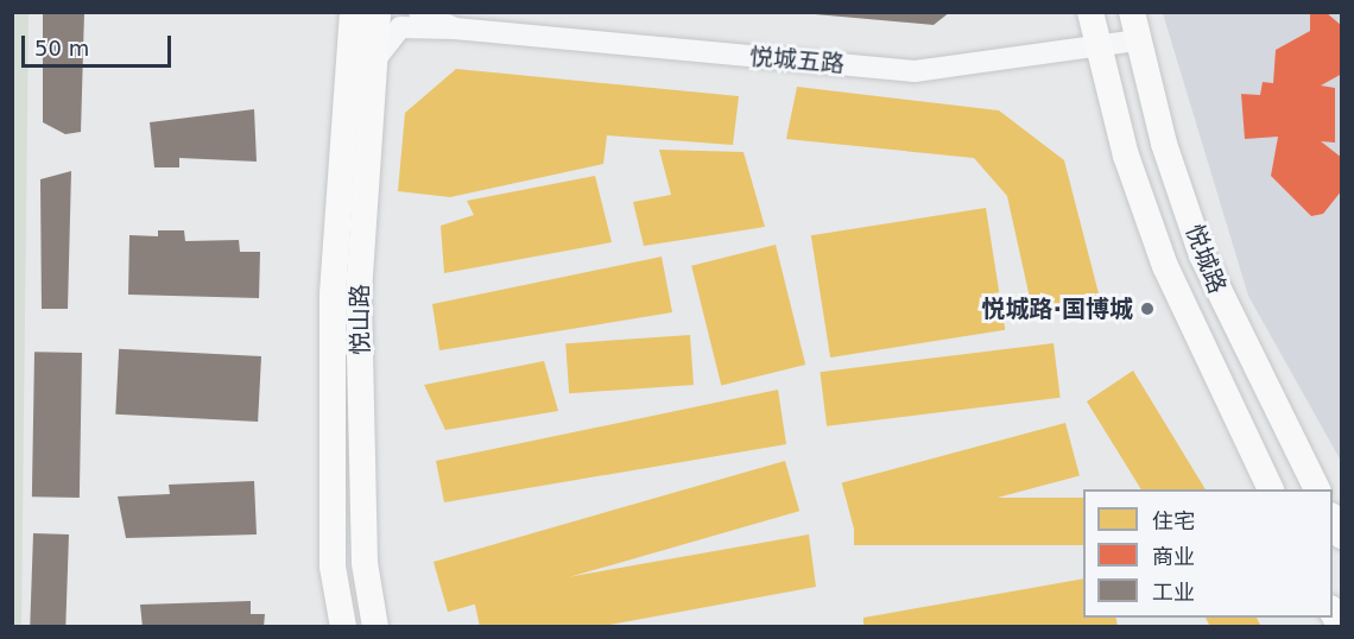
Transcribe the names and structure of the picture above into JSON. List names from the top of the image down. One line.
{"streets":{"main road":["悦城路","悦山路"],"street":["悦城五路"]},"crossings":[["悦城五路","悦城路"],["悦城五路","悦山路"]],"places":["悦城路·国博城"],"legend":["住宅","商业","工业"],"scale_bar":"50 m"}
